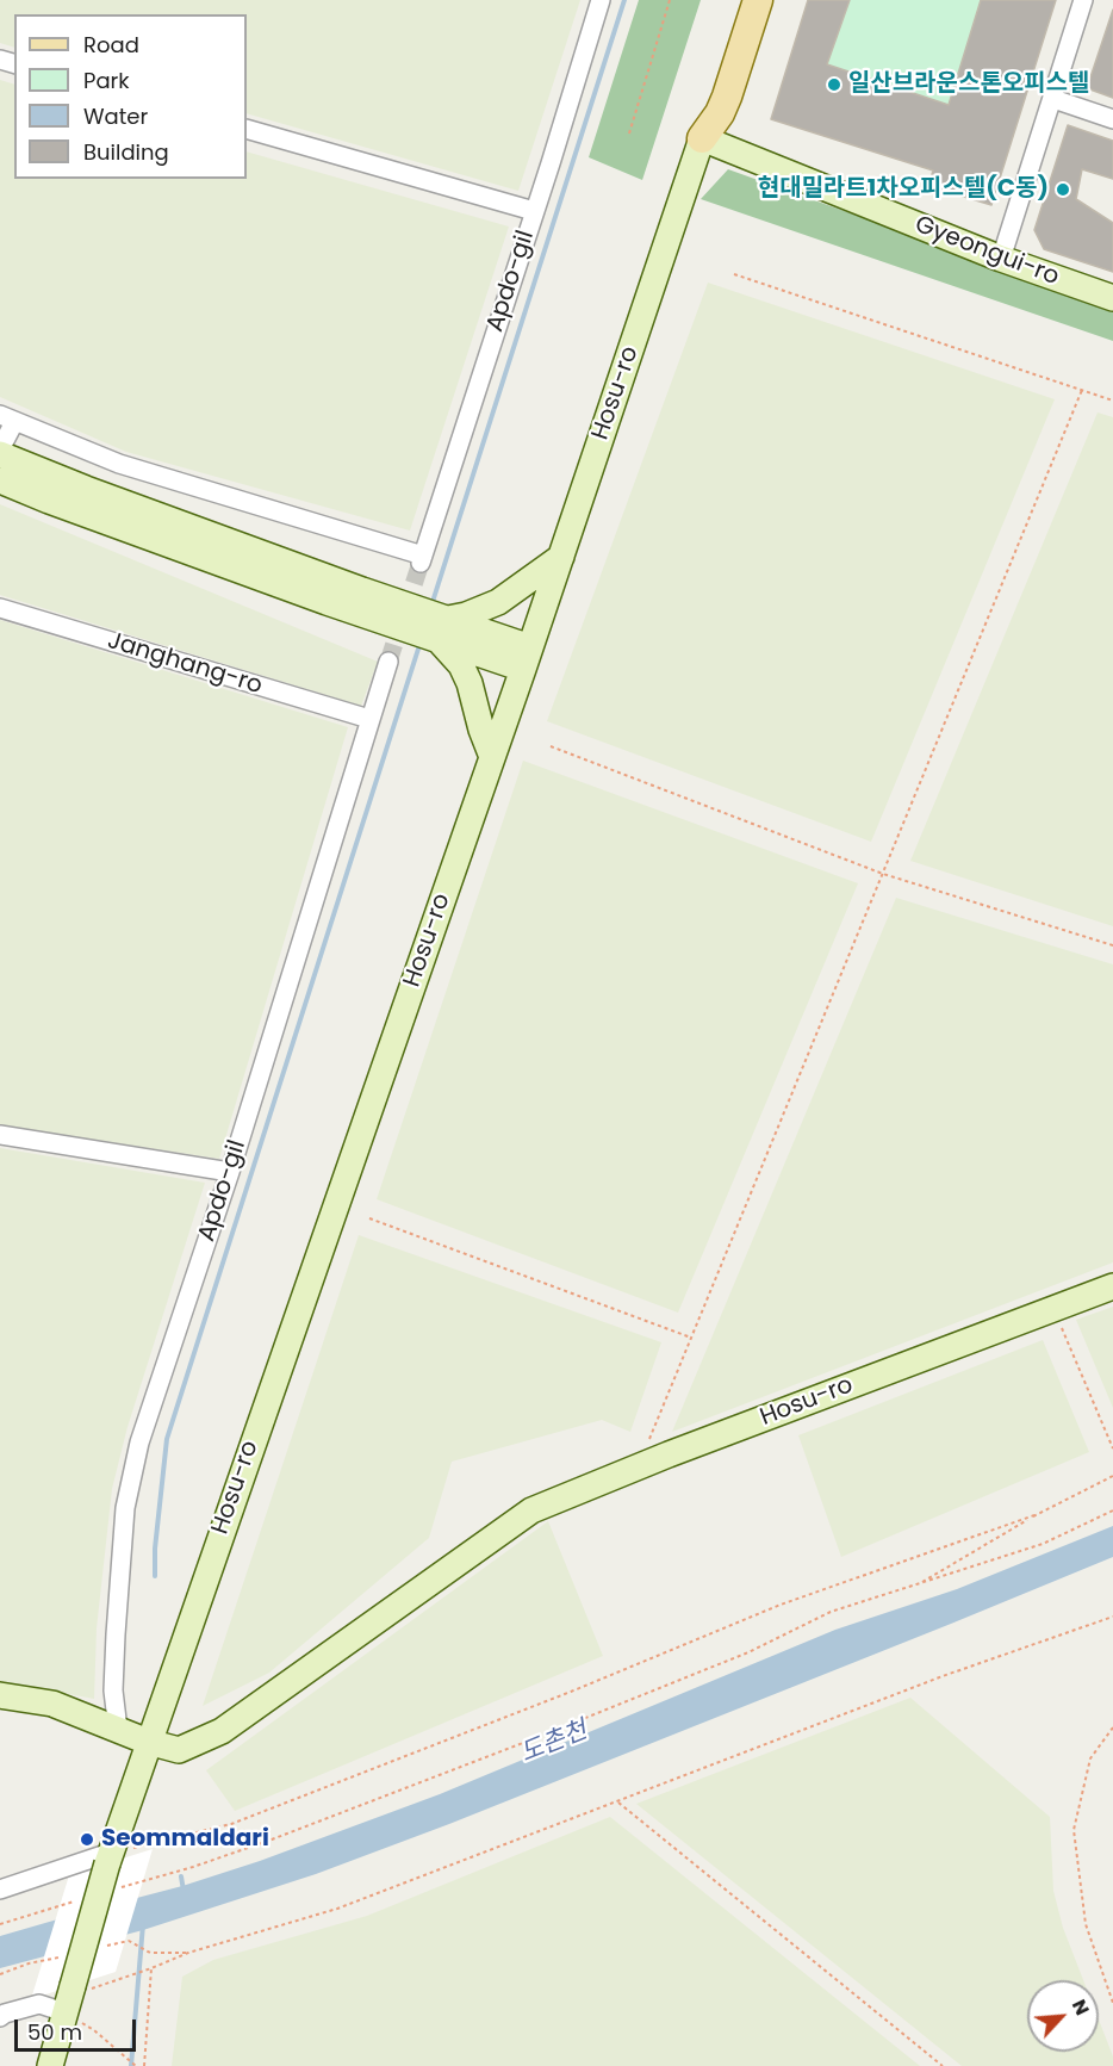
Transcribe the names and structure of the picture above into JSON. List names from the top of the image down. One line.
{"streets":{"main road":["Gyeongui-ro","Hosu-ro"],"street":["Apdo-gil","Janghang-ro"]},"crossings":[["Gyeongui-ro","Hosu-ro"],["Apdo-gil","Janghang-ro"]],"water":["도촌천"],"places":["일산브라운스톤오피스텔","현대밀라트1차오피스텔(C동)","Seommaldari"],"legend":["Road","Park","Water","Building"],"scale_bar":"50 m","north":"top right"}
